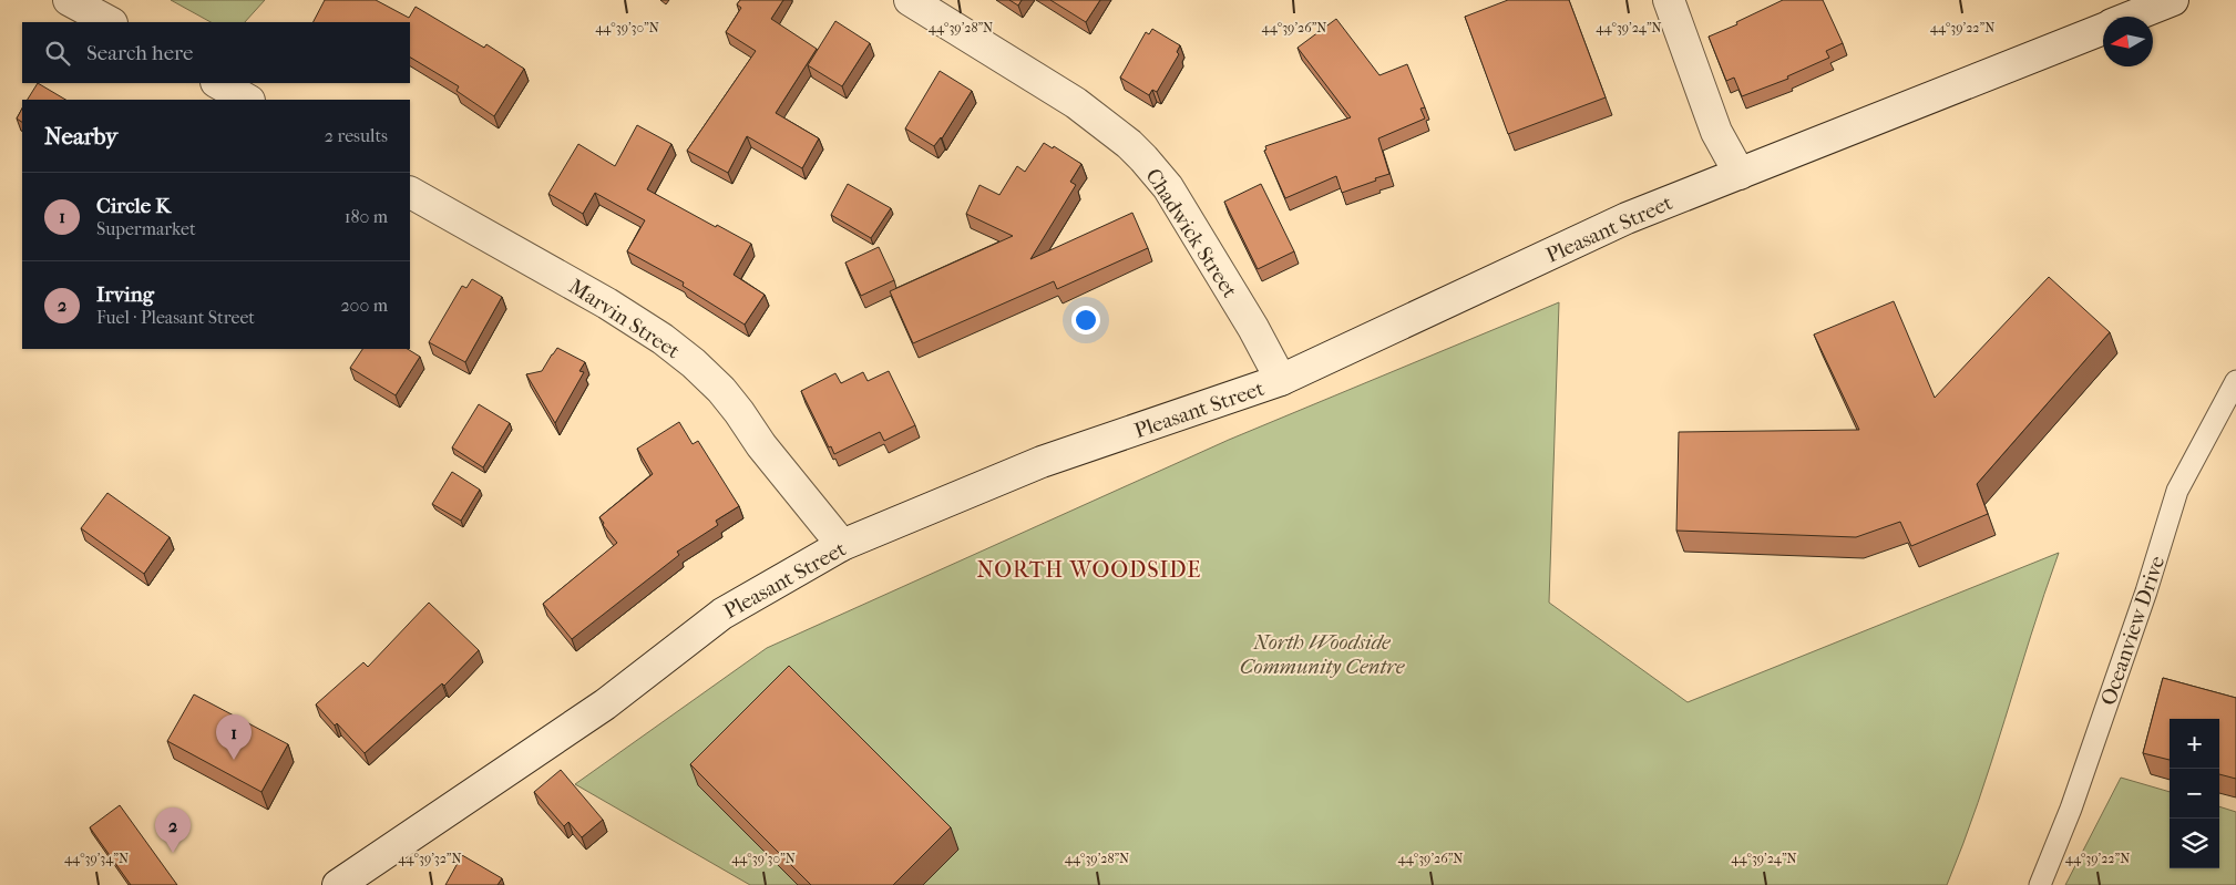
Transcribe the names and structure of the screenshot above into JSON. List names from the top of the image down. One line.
{"streets":{"main road":["Pleasant Street","Chadwick Street","Marvin Street"],"lane":["Oceanview Drive"]},"crossings":[["Pleasant Street","Chadwick Street"],["Pleasant Street","Marvin Street"]],"districts":["NORTH WOODSIDE"],"parks":["North Woodside Community Centre"],"north":"left","page":{"search":"Search here","heading":["Nearby","2 results"],"list":[{"mark":"1","name":"Circle K","note":"Supermarket","value":"180 m"},{"mark":"2","name":"Irving","note":"Fuel · Pleasant Street","value":"200 m"}],"pins":["1","2"],"map_buttons":["+","−"]},"coordinates":["44°39'30\"N","44°39'28\"N","44°39'26\"N","44°39'24\"N","44°39'22\"N","44°39'34\"N","44°39'32\"N"]}
